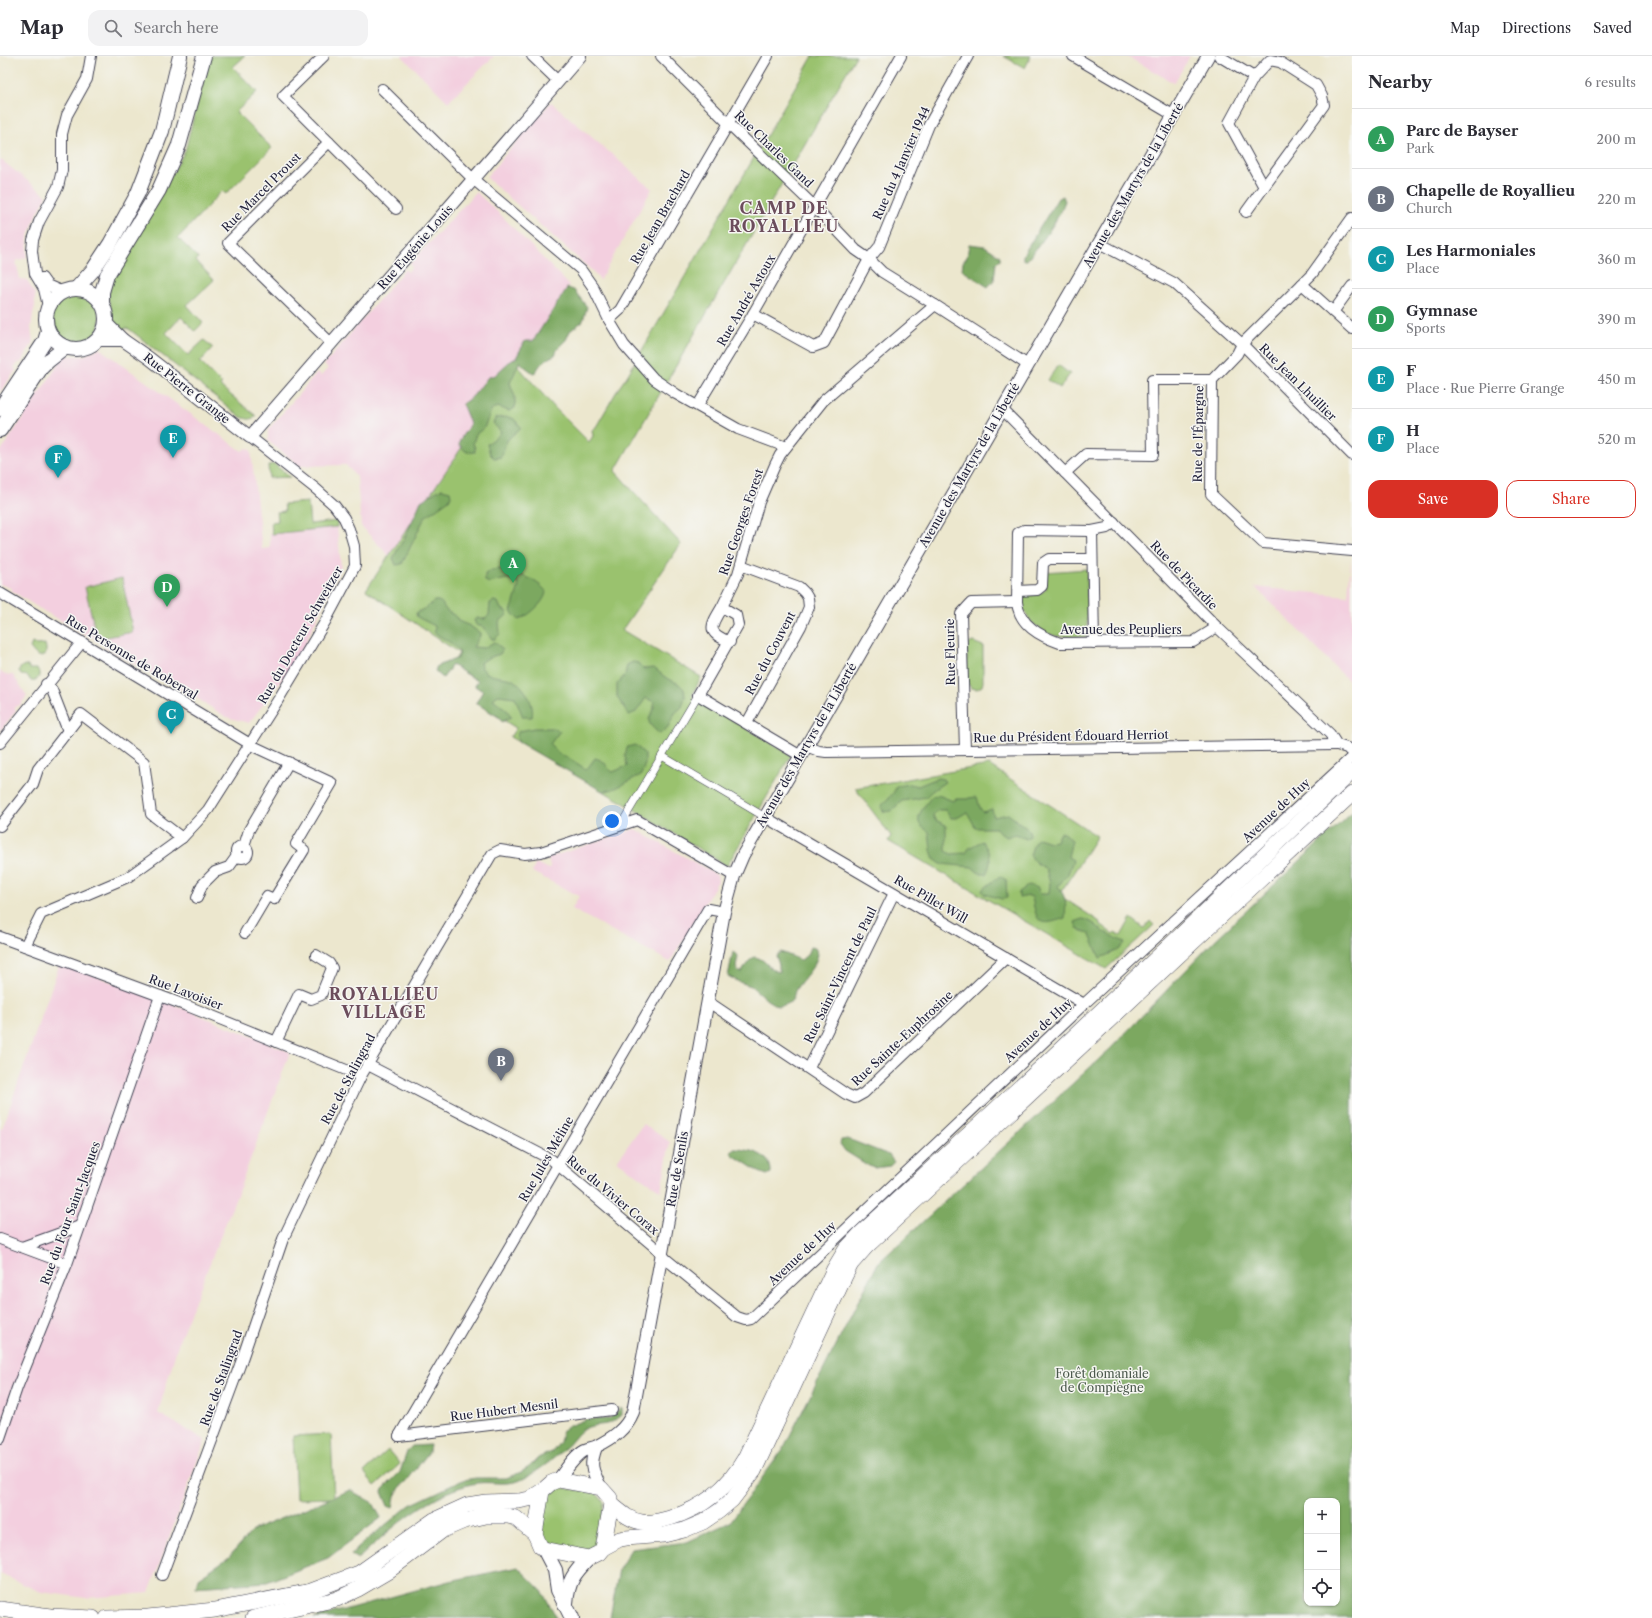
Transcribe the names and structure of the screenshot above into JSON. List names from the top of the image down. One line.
{"streets":{"street":["Rue Charles Gand","Rue du 4 Janvier 1944","Avenue des Martyrs de la Liberté","Rue Marcel Proust","Rue Jean Brachard","Rue Eugénie Louis","Rue André Astoux","Rue Jean Lhuillier","Rue Pierre Grange","Rue de l'Épargne","Rue Georges Forest","Rue de Picardie","Avenue des Peupliers","Rue du Docteur Schweitzer","Rue Fleurie","Rue du Couvent","Rue Personne de Roberval","Rue du Président Édouard Herriot","Avenue de Huy","Rue Pillet Will","Rue Saint-Vincent de Paul","Rue Lavoisier","Rue Sainte-Euphrosine","Rue de Stalingrad","Rue Jules Méline","Rue de Senlis","Rue du Vivier Corax","Rue du Four Saint-Jacques","Rue Hubert Mesnil"]},"crossings":[["Rue Charles Gand","Rue du 4 Janvier 1944"],["Rue Charles Gand","Avenue des Martyrs de la Liberté"],["Rue Charles Gand","Rue Jean Brachard"],["Rue Charles Gand","Rue André Astoux"],["Rue Charles Gand","Rue Georges Forest"],["Rue du 4 Janvier 1944","Rue André Astoux"],["Avenue des Martyrs de la Liberté","Rue Jean Lhuillier"],["Avenue des Martyrs de la Liberté","Rue de Picardie"],["Avenue des Martyrs de la Liberté","Rue du Président Édouard Herriot"],["Avenue des Martyrs de la Liberté","Rue Pillet Will"],["Avenue des Martyrs de la Liberté","Rue de Stalingrad"],["Avenue des Martyrs de la Liberté","Rue de Senlis"],["Rue Marcel Proust","Rue Eugénie Louis"],["Rue Eugénie Louis","Rue Pierre Grange"],["Rue Eugénie Louis","Rue du Docteur Schweitzer"],["Rue Jean Lhuillier","Rue de l'Épargne"],["Rue Pierre Grange","Rue du Docteur Schweitzer"],["Rue Georges Forest","Rue du Couvent"],["Rue de Picardie","Avenue des Peupliers"],["Rue de Picardie","Rue du Président Édouard Herriot"],["Avenue des Peupliers","Rue Fleurie"],["Rue du Docteur Schweitzer","Rue Personne de Roberval"],["Rue du Docteur Schweitzer","Rue Lavoisier"],["Rue Fleurie","Rue du Président Édouard Herriot"],["Avenue de Huy","Rue Pillet Will"],["Avenue de Huy","Rue du Vivier Corax"],["Rue Pillet Will","Rue Saint-Vincent de Paul"],["Rue Pillet Will","Rue Sainte-Euphrosine"],["Rue Saint-Vincent de Paul","Rue Sainte-Euphrosine"],["Rue Lavoisier","Rue de Stalingrad"],["Rue Lavoisier","Rue du Four Saint-Jacques"],["Rue Sainte-Euphrosine","Rue de Senlis"],["Rue de Stalingrad","Rue de Senlis"],["Rue de Stalingrad","Rue du Vivier Corax"],["Rue Jules Méline","Rue de Senlis"],["Rue Jules Méline","Rue du Vivier Corax"],["Rue Jules Méline","Rue Hubert Mesnil"],["Rue de Senlis","Rue du Vivier Corax"]],"districts":["CAMP DE ROYALLIEU","ROYALLIEU VILLAGE"],"parks":["Forêt domaniale de Compiègne"],"page":{"header":"Map","search":"Search here","nav":["Map","Directions","Saved"],"heading":["Nearby","6 results"],"list":[{"mark":"A","name":"Parc de Bayser","note":"Park","value":"200 m"},{"mark":"B","name":"Chapelle de Royallieu","note":"Church","value":"220 m"},{"mark":"C","name":"Les Harmoniales","note":"Place","value":"360 m"},{"mark":"D","name":"Gymnase","note":"Sports","value":"390 m"},{"mark":"E","name":"F","note":"Place · Rue Pierre Grange","value":"450 m"},{"mark":"F","name":"H","note":"Place","value":"520 m"}],"pins":["E","F","A","D","C","B"],"buttons":["Save","Share"],"map_buttons":["+","−"]}}
